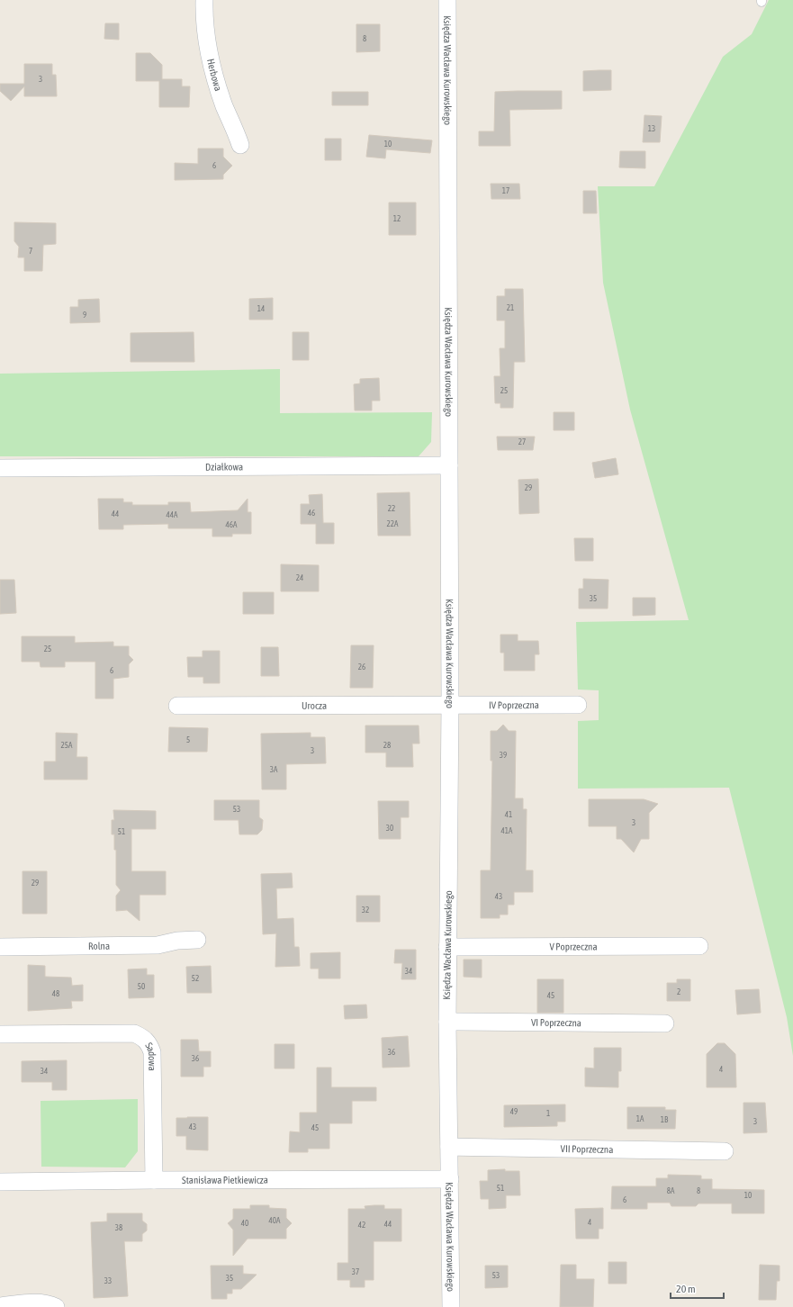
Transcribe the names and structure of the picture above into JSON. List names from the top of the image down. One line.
{"streets":{"street":["Księdza Wacława Kurowskiego","Herbowa","Działkowa","Urocza","IV Poprzeczna","Rolna","V Poprzeczna","VI Poprzeczna","Sadowa","VII Poprzeczna","Stanisława Pietkiewicza"]},"crossings":[["Księdza Wacława Kurowskiego","Działkowa"],["Księdza Wacława Kurowskiego","Urocza"],["Księdza Wacława Kurowskiego","IV Poprzeczna"],["Księdza Wacława Kurowskiego","V Poprzeczna"],["Księdza Wacława Kurowskiego","VI Poprzeczna"],["Księdza Wacława Kurowskiego","VII Poprzeczna"],["Księdza Wacława Kurowskiego","Stanisława Pietkiewicza"],["Urocza","IV Poprzeczna"],["Sadowa","Stanisława Pietkiewicza"]],"house_numbers":["8","3","13","10","6","17","12","7","21","14","9","25","27","29","22","46","44","44A","22A","46A","24","35","25","26","6","5","25A","28","3","39","3A","53","41","3","30","41A","51","29","43","32","34","52","50","2","48","45","36","36","4","34","49","1","1A","1B","3","43","45","51","8A","8","10","6","40A","4","40","44","42","38","37","53","35","33"],"scale_bar":"20 m"}
